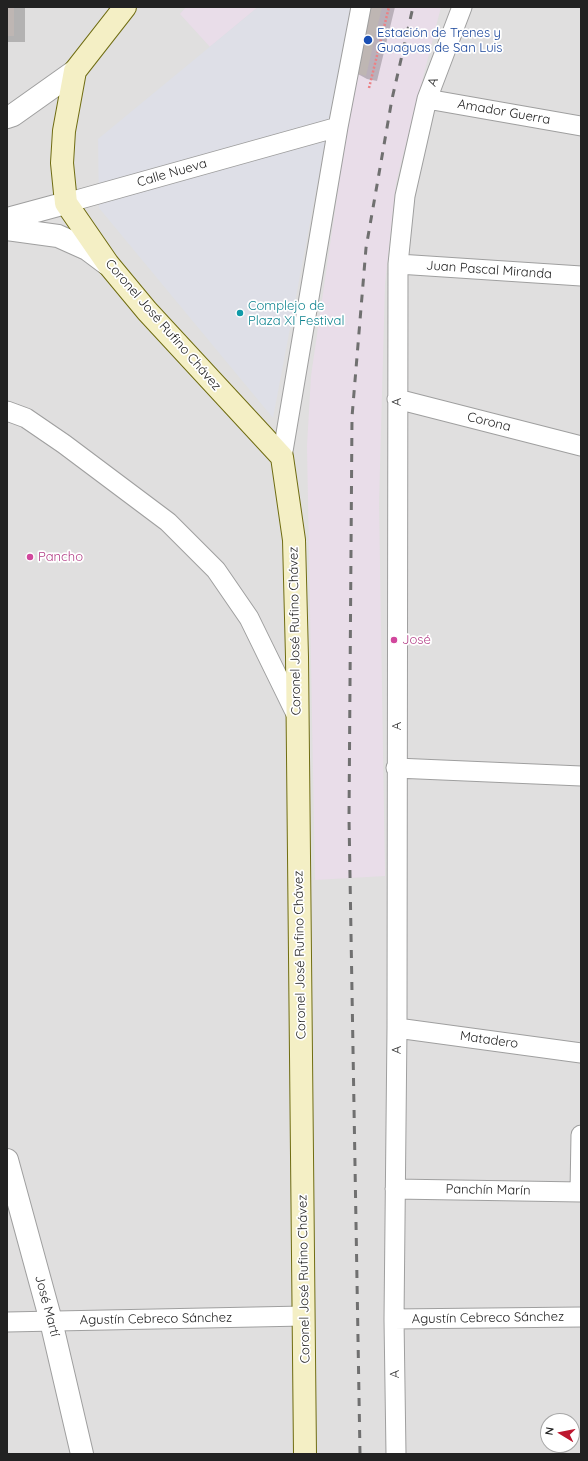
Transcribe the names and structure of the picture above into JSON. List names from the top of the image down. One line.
{"streets":{"main road":["Coronel José Rufino Chávez"],"street":["A","Amador Guerra","Calle Nueva","Juan Pascal Miranda","Corona","Matadero","Panchín Marín","José Martí","Agustín Cebreco Sánchez"]},"crossings":[["A","Amador Guerra"],["A","Juan Pascal Miranda"],["A","Corona"],["A","Matadero"],["A","Panchín Marín"],["A","Agustín Cebreco Sánchez"],["Calle Nueva","Coronel José Rufino Chávez"],["Coronel José Rufino Chávez","Agustín Cebreco Sánchez"],["José Martí","Agustín Cebreco Sánchez"]],"places":["Estación de Trenes y Guaguas de San Luis","Complejo de Plaza XI Festival","Pancho","José"],"north":"left"}
